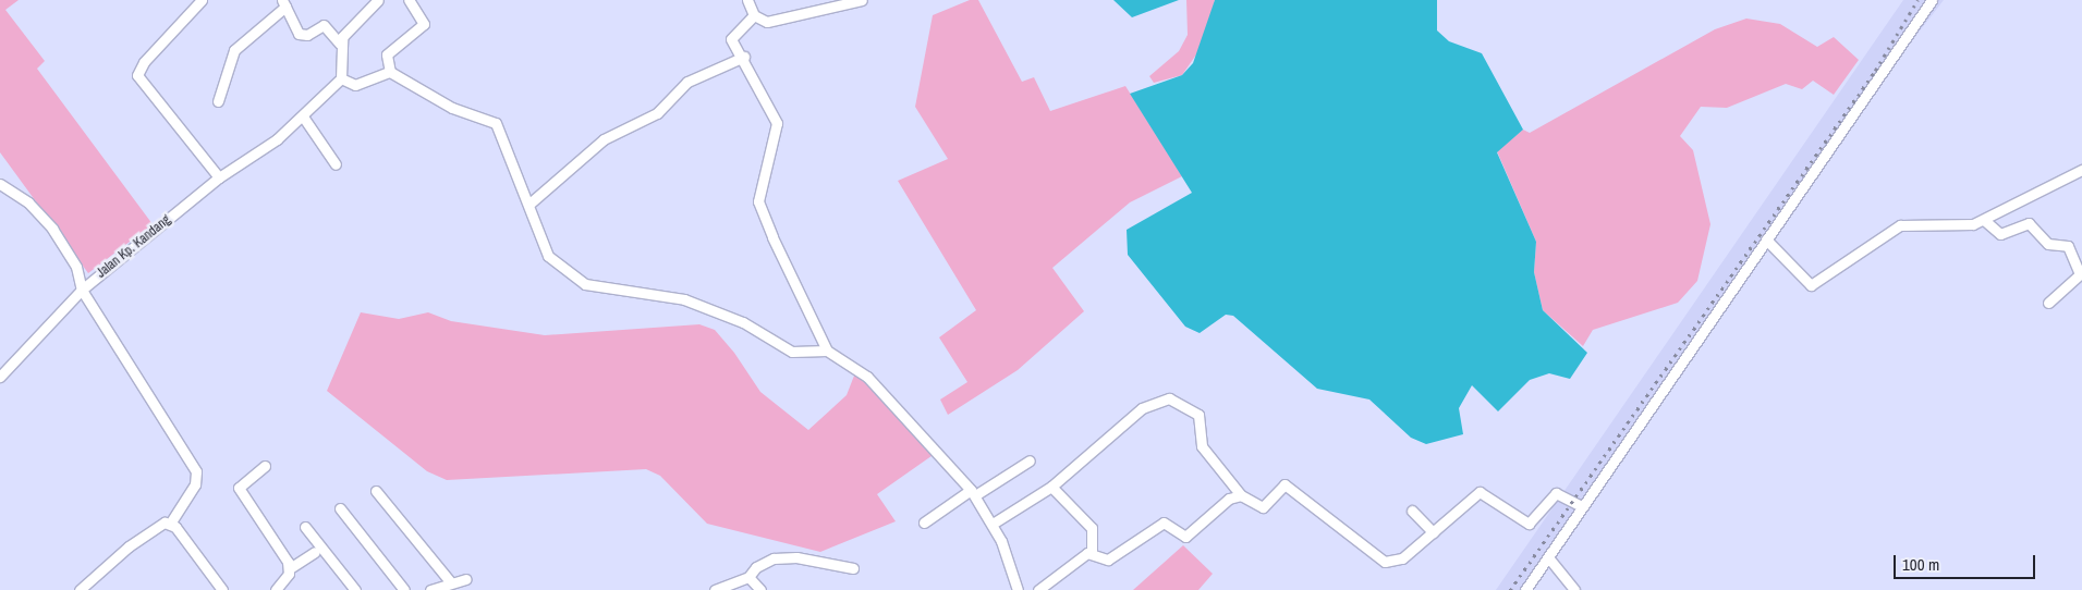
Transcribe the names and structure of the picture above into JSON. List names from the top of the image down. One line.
{"streets":{"street":["Jalan Kp. Kandang"]},"scale_bar":"100 m"}
